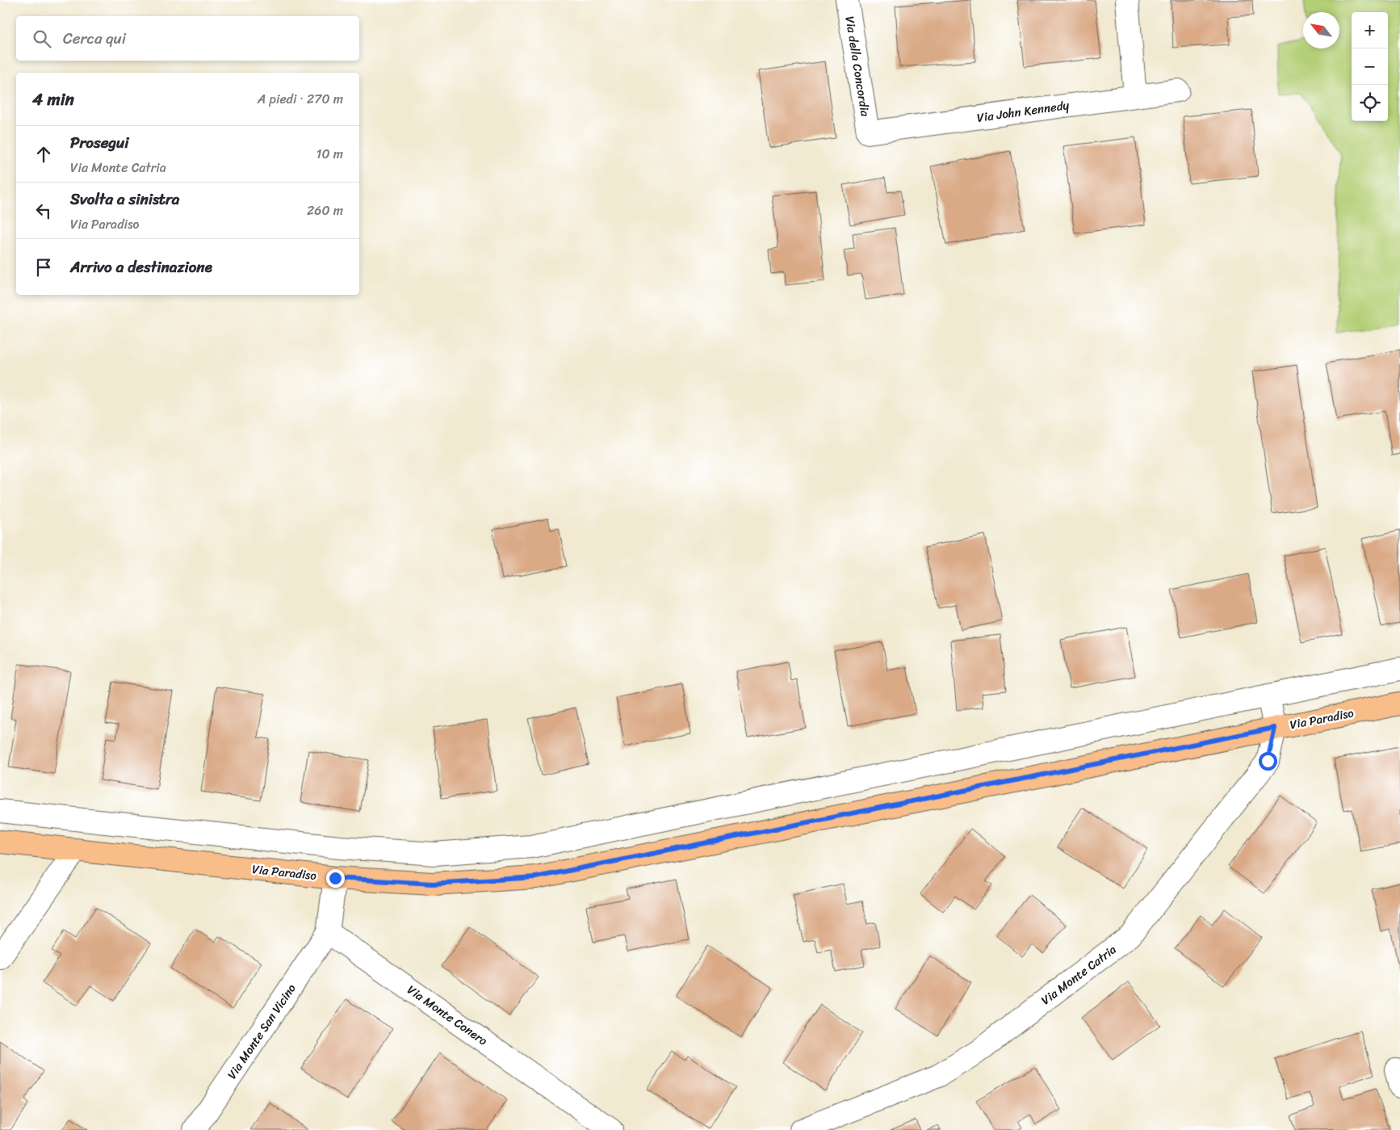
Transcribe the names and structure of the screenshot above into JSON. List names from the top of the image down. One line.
{"streets":{"main road":["Via Paradiso"],"street":["Via della Concordia","Via John Kennedy","Via Monte Catria","Via Monte Conero","Via Monte San Vicino"]},"crossings":[["Via della Concordia","Via John Kennedy"],["Via Paradiso","Via Monte Catria"],["Via Monte Conero","Via Monte San Vicino"]],"north":"top left","page":{"map_buttons":["+","−"],"search":"Cerca qui","heading":["4 min","A piedi · 270 m"],"list":[["Prosegui","Via Monte Catria","10 m"],["Svolta a sinistra","Via Paradiso","260 m"],"Arrivo a destinazione"]}}
